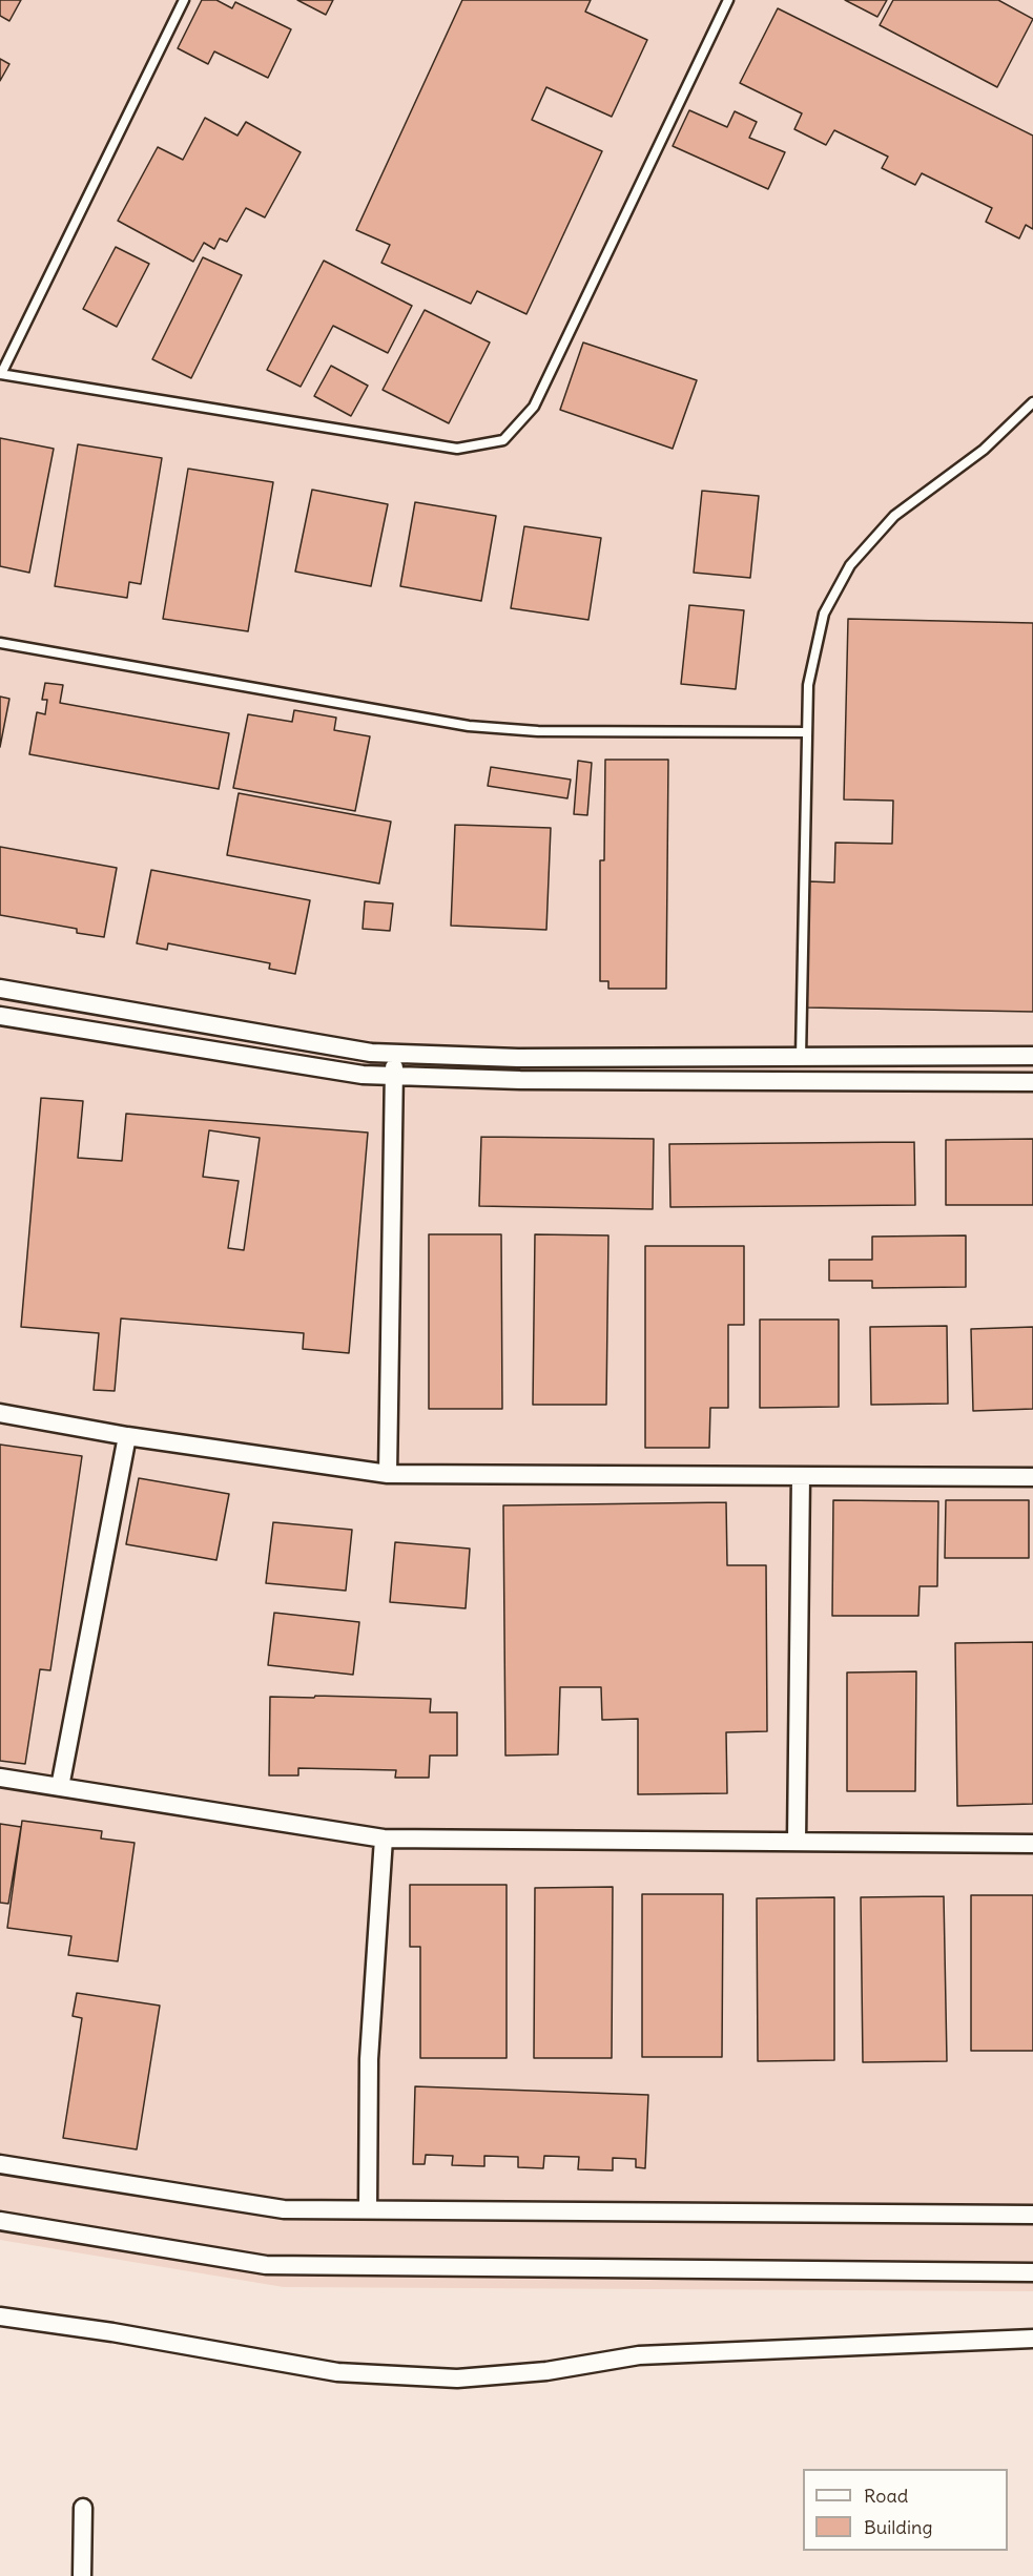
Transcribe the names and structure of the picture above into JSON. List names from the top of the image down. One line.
{"legend":["Road","Building"]}
